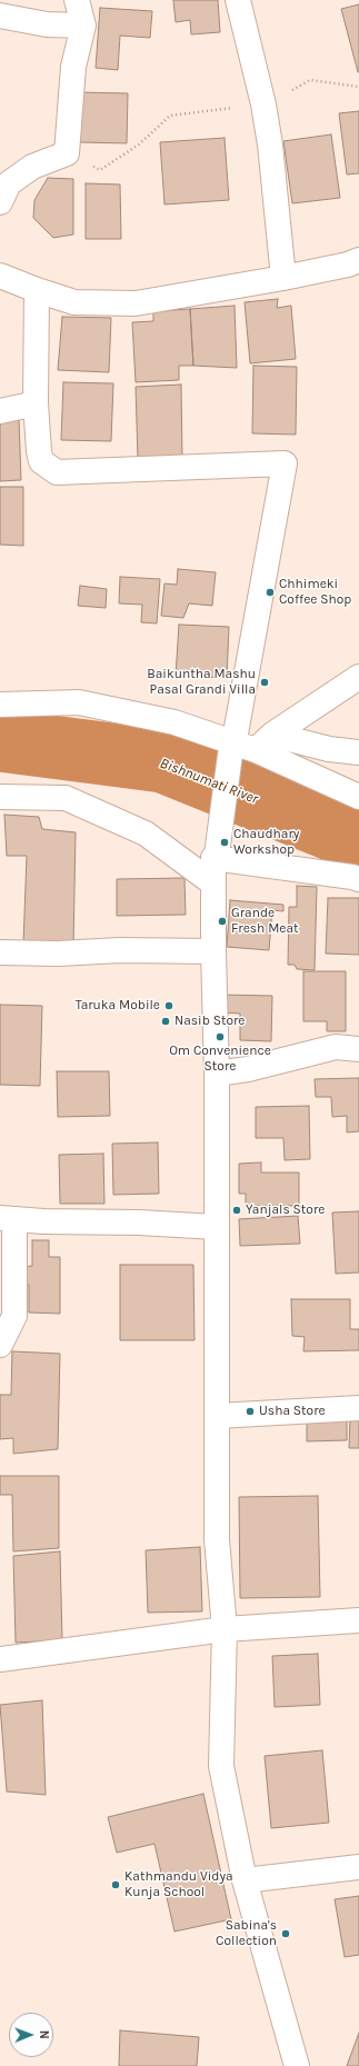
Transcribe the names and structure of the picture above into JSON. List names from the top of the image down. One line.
{"water":["Bishnumati River"],"places":["Chhimeki Coffee Shop","Baikuntha Mashu Pasal Grandi Villa","Chaudhary Workshop","Grande Fresh Meat","Taruka Mobile","Nasib Store","Om Convenience Store","Yanjals Store","Usha Store","Kathmandu Vidya Kunja School","Sabina's Collection"],"north":"right"}
